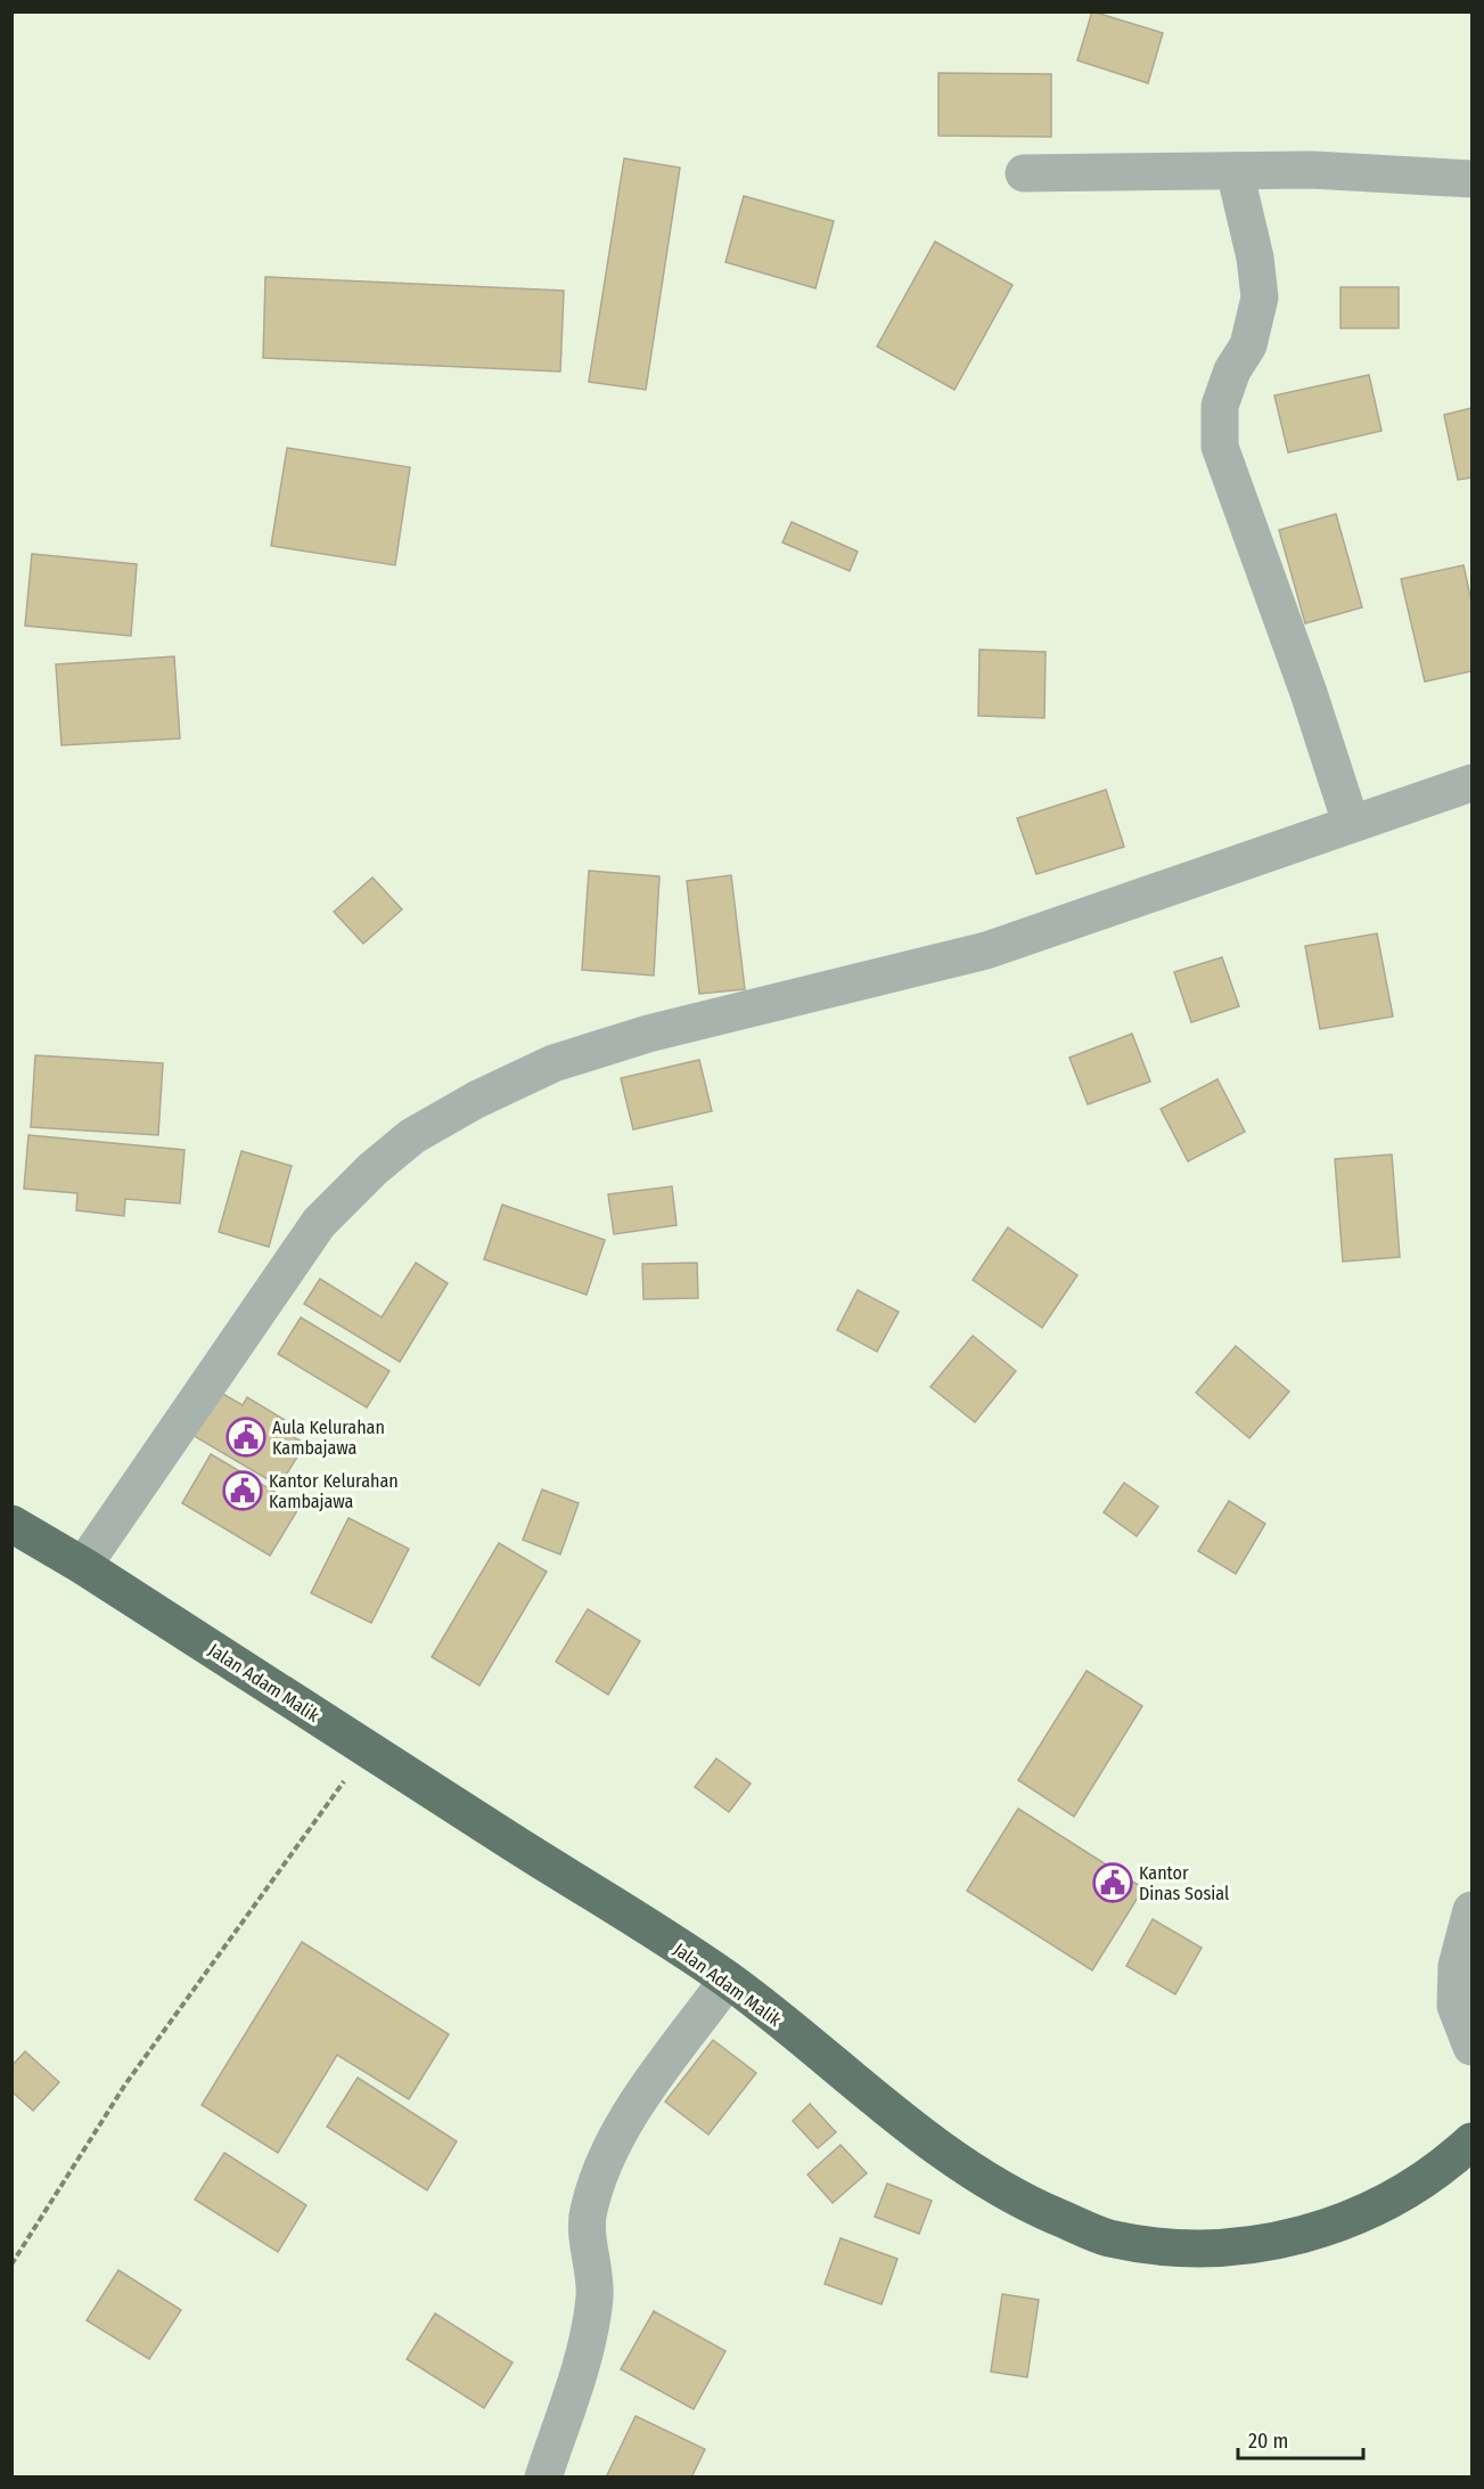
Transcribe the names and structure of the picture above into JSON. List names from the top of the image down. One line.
{"streets":{"highway":["Jalan Adam Malik"]},"places":{"public building":["Aula Kelurahan Kambajawa","Kantor Kelurahan Kambajawa","Kantor Dinas Sosial"]},"scale_bar":"20 m"}
